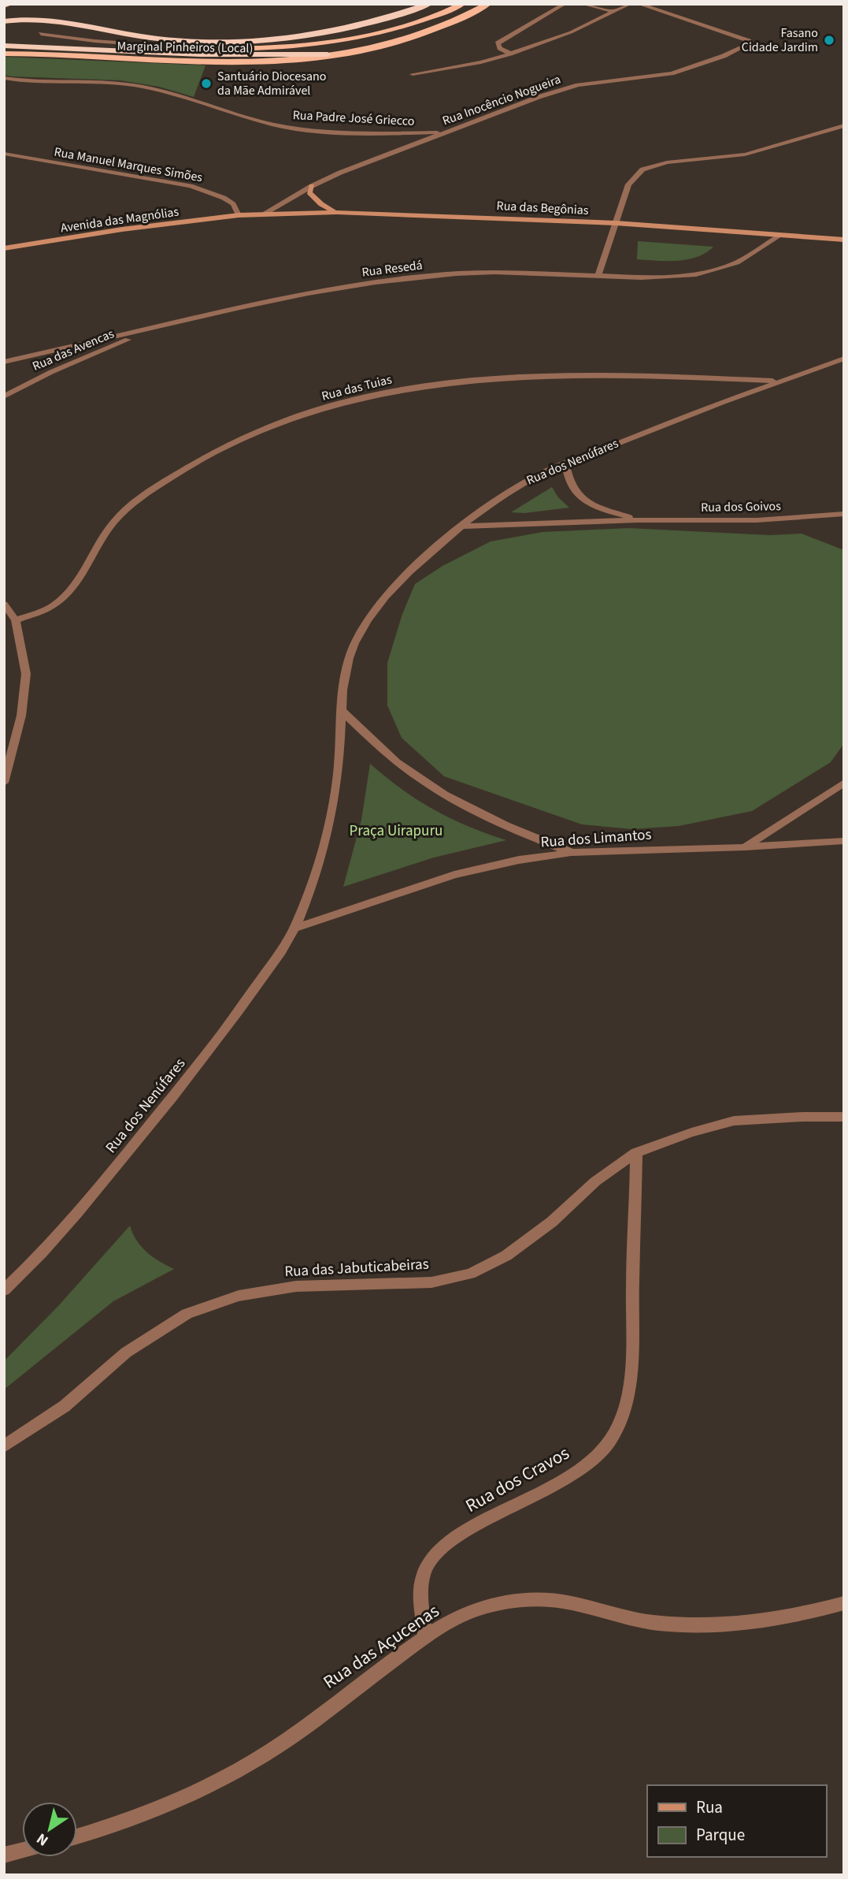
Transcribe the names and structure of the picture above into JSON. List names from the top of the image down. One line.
{"streets":{"highway":["Marginal Pinheiros (Local)"],"main road":["Rua das Begônias","Avenida das Magnólias"],"street":["Rua Inocêncio Nogueira","Rua Padre José Griecco","Rua Manuel Marques Simões","Rua Resedá","Rua das Avencas","Rua das Tuias","Rua dos Nenúfares","Rua dos Goivos","Rua dos Limantos","Rua das Jabuticabeiras","Rua dos Cravos","Rua das Açucenas"]},"crossings":[["Rua Inocêncio Nogueira","Rua Padre José Griecco"],["Rua Inocêncio Nogueira","Rua das Begônias"],["Rua Manuel Marques Simões","Rua das Begônias"],["Rua Manuel Marques Simões","Avenida das Magnólias"],["Rua das Begônias","Avenida das Magnólias"],["Rua das Begônias","Rua Resedá"],["Rua Resedá","Rua das Avencas"],["Rua das Tuias","Rua dos Nenúfares"],["Rua dos Nenúfares","Rua dos Goivos"],["Rua dos Nenúfares","Rua dos Limantos"],["Rua das Jabuticabeiras","Rua dos Cravos"],["Rua dos Cravos","Rua das Açucenas"]],"parks":["Praça Uirapuru"],"places":["Fasano Cidade Jardim","Santuário Diocesano da Mãe Admirável"],"legend":["Rua","Parque"],"north":"bottom left"}
